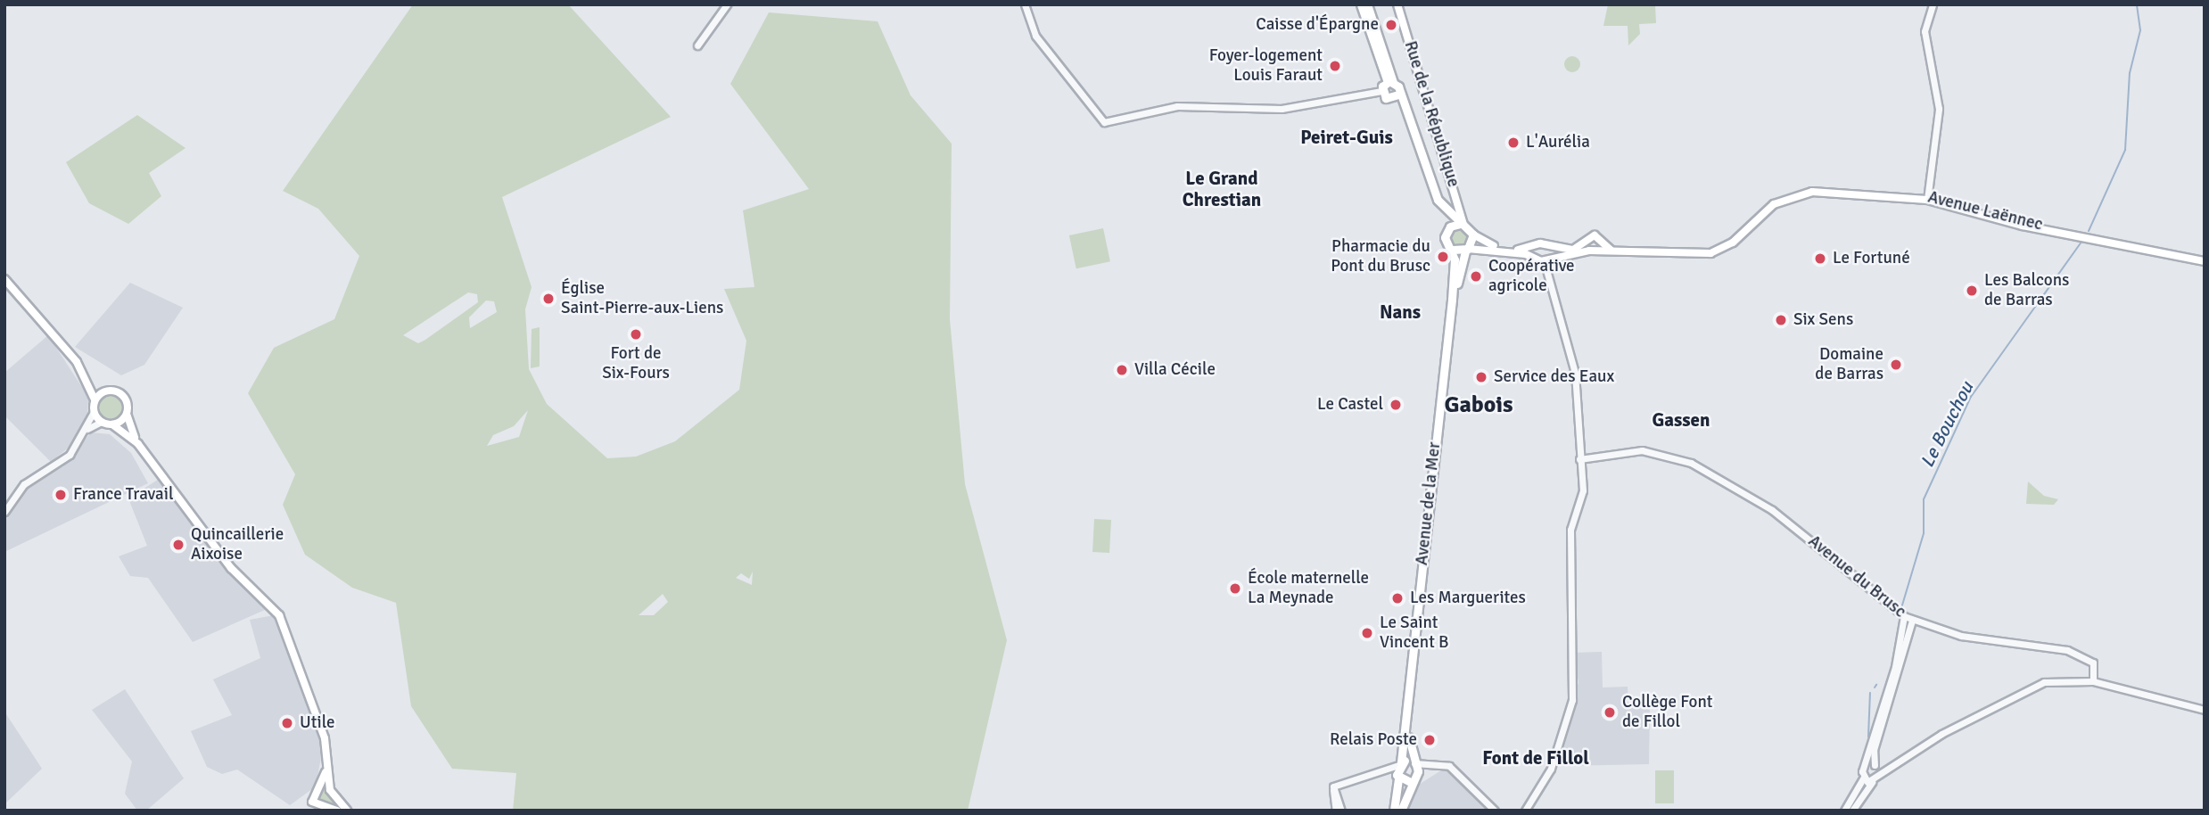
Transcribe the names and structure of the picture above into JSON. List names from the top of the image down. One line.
{"streets":{"main road":["Rue de la République","Avenue Laënnec","Avenue de la Mer"],"street":["Avenue du Brusc"]},"districts":["Peiret-Guis","Le Grand Chrestian","Nans","Gabois","Gassen","Font de Fillol"],"water":["Le Bouchou"],"places":["Caisse d'Épargne","Foyer-logement Louis Faraut","L'Aurélia","Pharmacie du Pont du Brusc","Le Fortuné","Coopérative agricole","Les Balcons de Barras","Église Saint-Pierre-aux-Liens","Six Sens","Fort de Six-Fours","Domaine de Barras","Villa Cécile","Service des Eaux","Le Castel","France Travail","Quincaillerie Aixoise","École maternelle La Meynade","Les Marguerites","Le Saint Vincent B","Collège Font de Fillol","Utile","Relais Poste"]}
